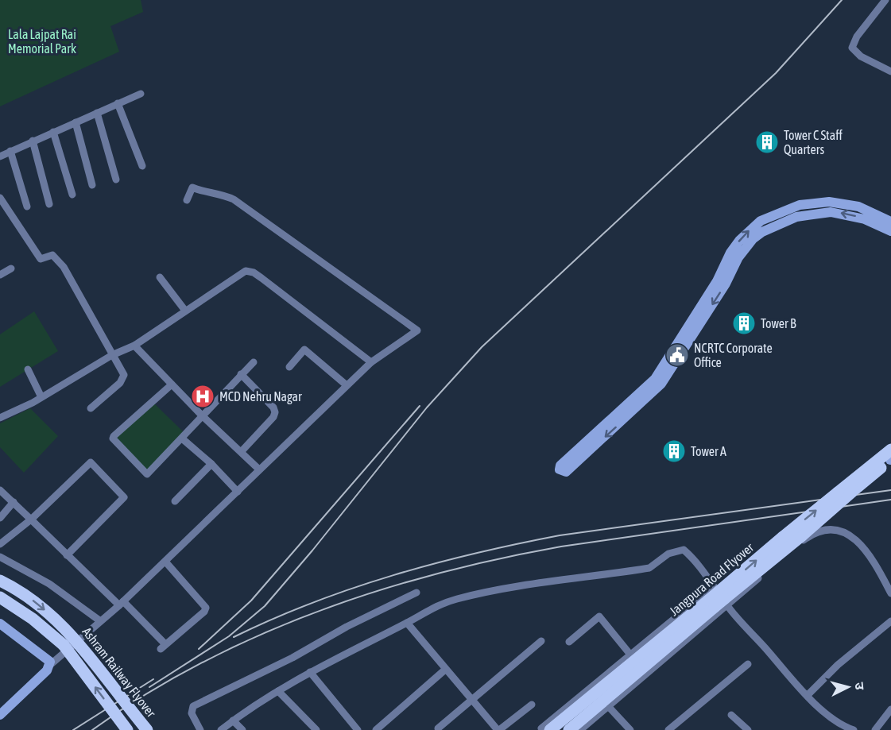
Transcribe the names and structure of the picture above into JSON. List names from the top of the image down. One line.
{"streets":{"main road":["Jangpura Road Flyover","Ashram Railway Flyover"]},"parks":["Lala Lajpat Rai Memorial Park"],"places":{"building":["Tower C Staff Quarters","Tower B","Tower A"],"public building":["NCRTC Corporate Office"],"hospital":["MCD Nehru Nagar"]},"north":"right"}
